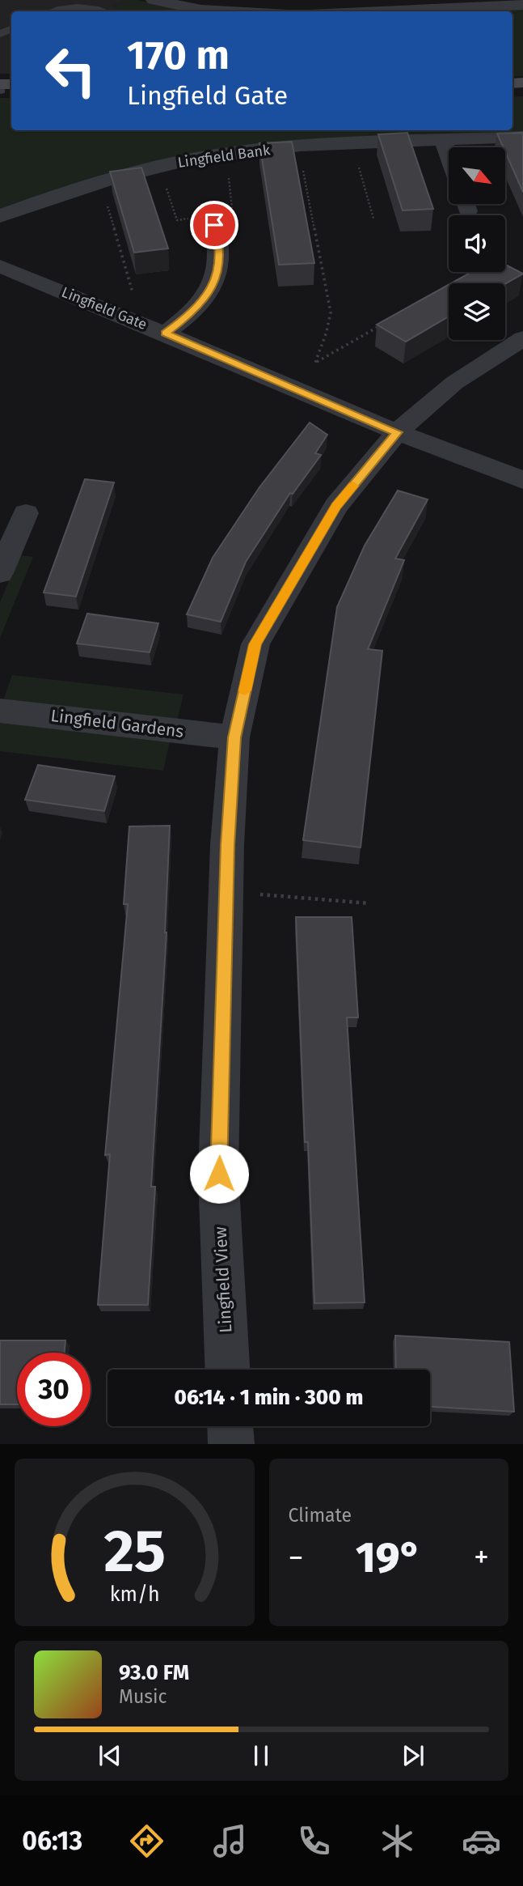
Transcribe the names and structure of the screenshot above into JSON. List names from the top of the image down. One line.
{"streets":{"street":["Lingfield Bank","Lingfield Gate","Lingfield Gardens","Lingfield View"]},"crossings":[["Lingfield Gate","Lingfield View"],["Lingfield Gardens","Lingfield View"]],"north":"bottom right","page":{"turn":["170 m","Lingfield Gate"],"limit":"30","trip":"06:14 · 1 min · 300 m","tile":"Climate","heat":["−","19°","+"],"song":["93.0 FM","Music"],"tabs":"06:13","gauge":["25","km/h"]}}
